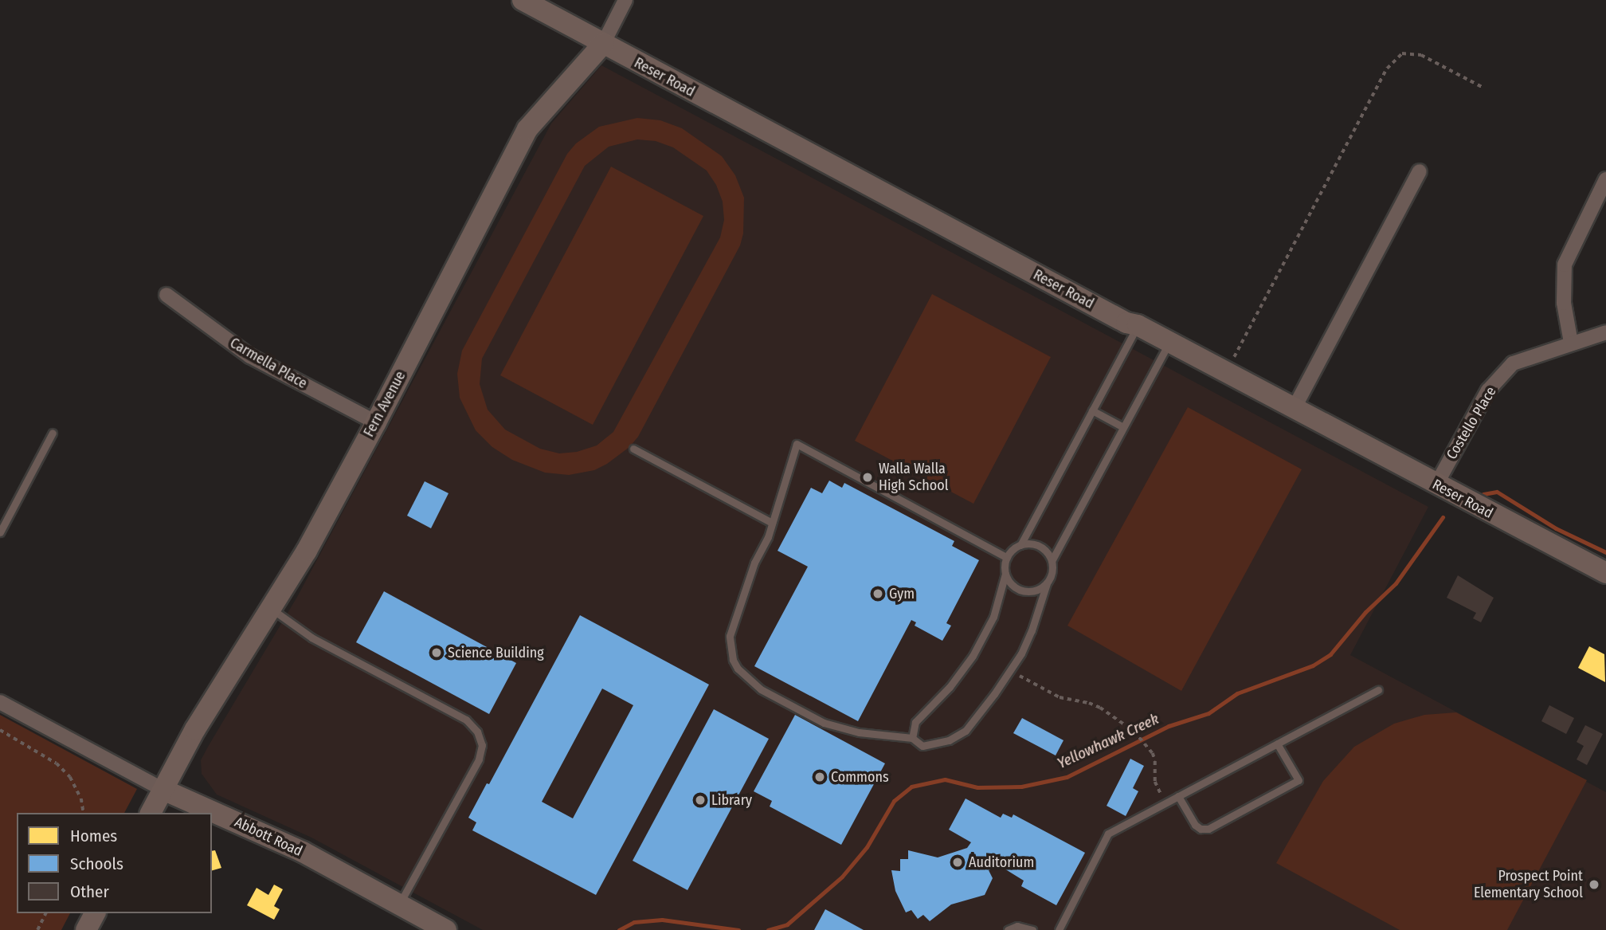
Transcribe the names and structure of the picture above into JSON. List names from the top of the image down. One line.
{"streets":{"main road":["Reser Road","Fern Avenue","Abbott Road"],"street":["Carmella Place","Costello Place"]},"crossings":[["Reser Road","Fern Avenue"],["Reser Road","Costello Place"],["Carmella Place","Fern Avenue"],["Fern Avenue","Abbott Road"]],"water":["Yellowhawk Creek"],"places":["Walla Walla High School","Gym","Science Building","Commons","Library","Auditorium","Prospect Point Elementary School"],"legend":["Homes","Schools","Other"]}
